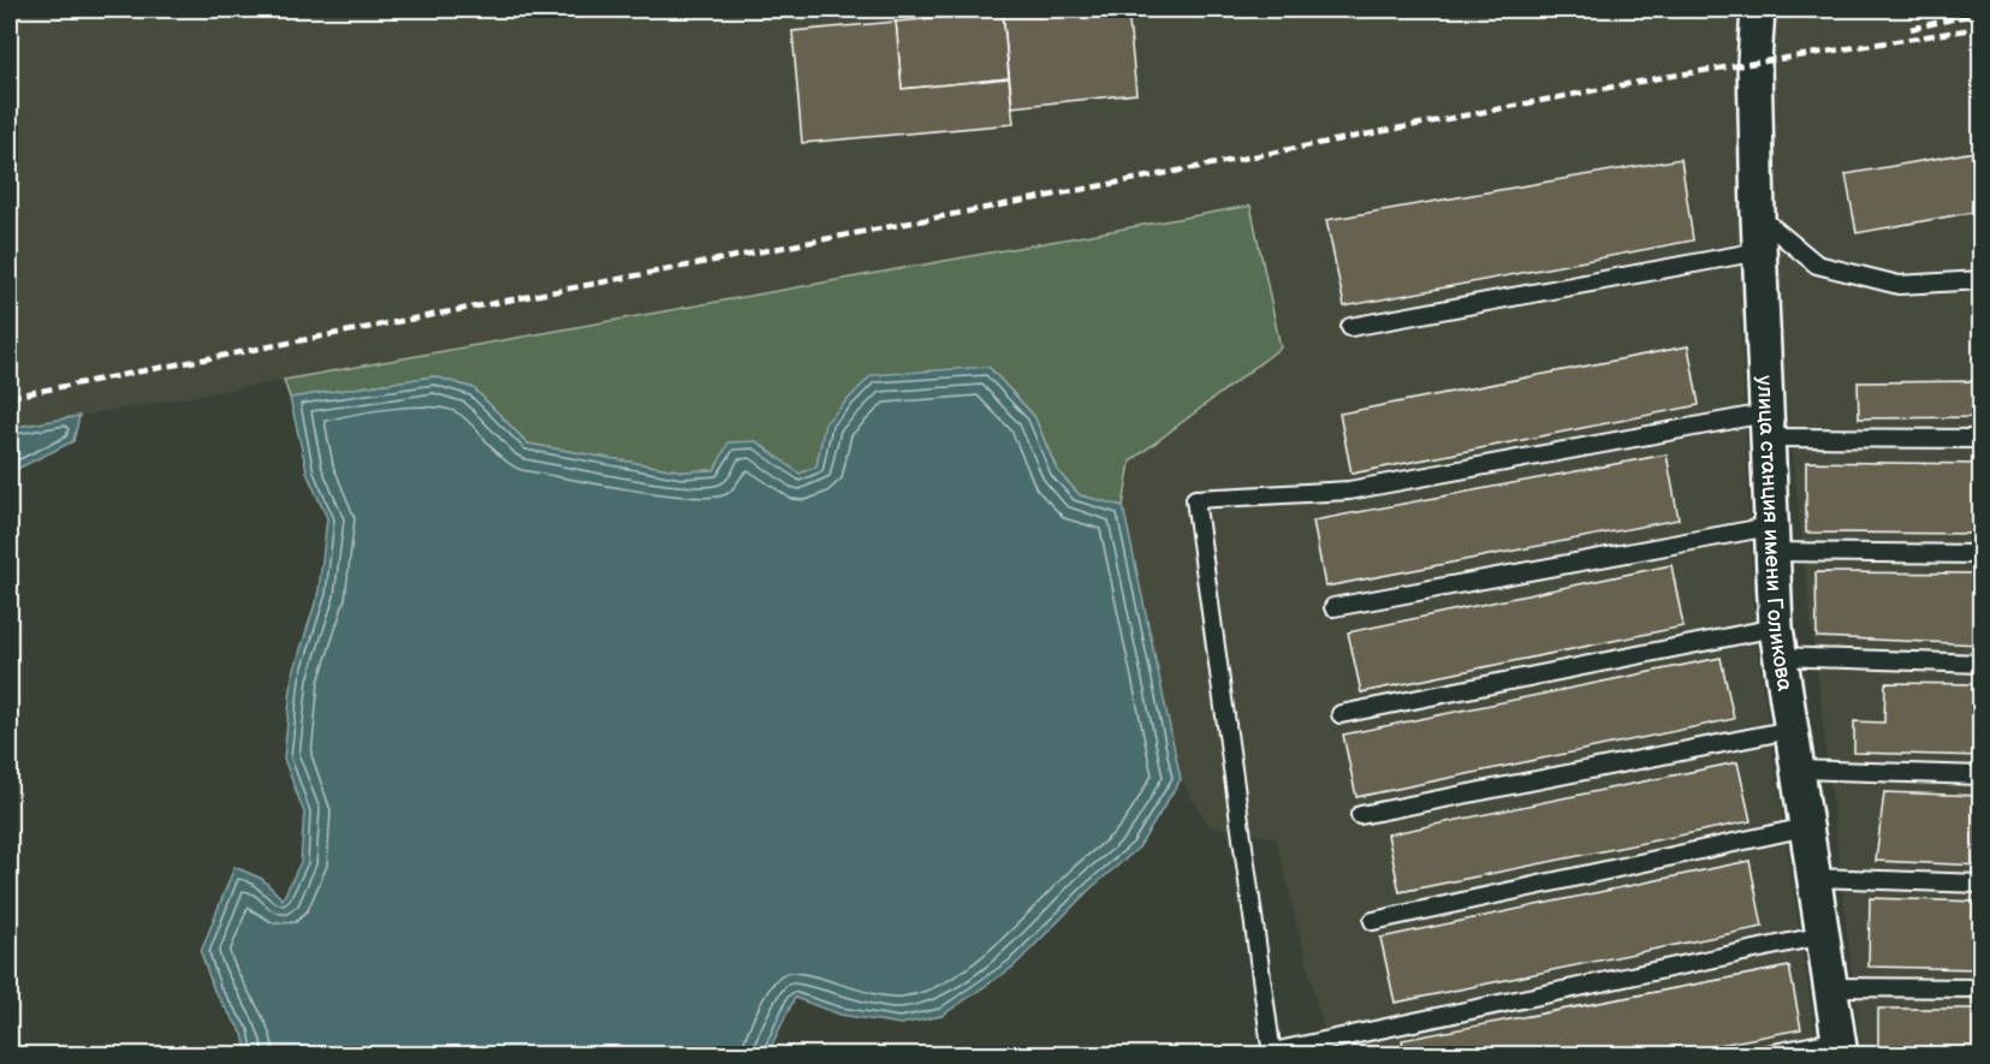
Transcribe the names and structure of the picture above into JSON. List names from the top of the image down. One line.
{"streets":{"street":["улица станция имени Голикова"]}}
